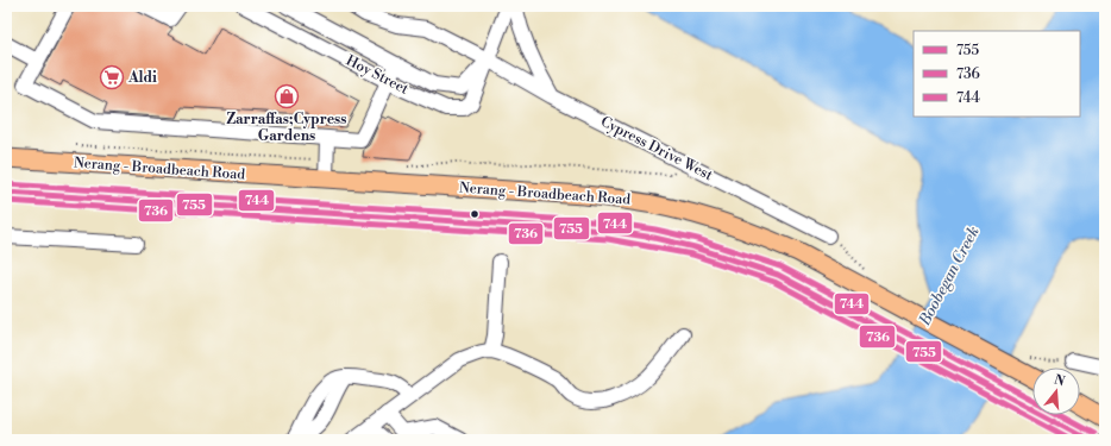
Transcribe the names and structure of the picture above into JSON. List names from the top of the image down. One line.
{"streets":{"main road":["Nerang - Broadbeach Road"],"street":["Hoy Street","Cypress Drive West"]},"crossings":[["Hoy Street","Cypress Drive West"]],"water":["Boobegan Creek"],"places":{"supermarket":["Aldi"],"shop":["Zarraffas;Cypress Gardens"]},"lines":["transit line 744","transit line 755","transit line 736"],"legend":["755","736","744"],"north":"top"}
